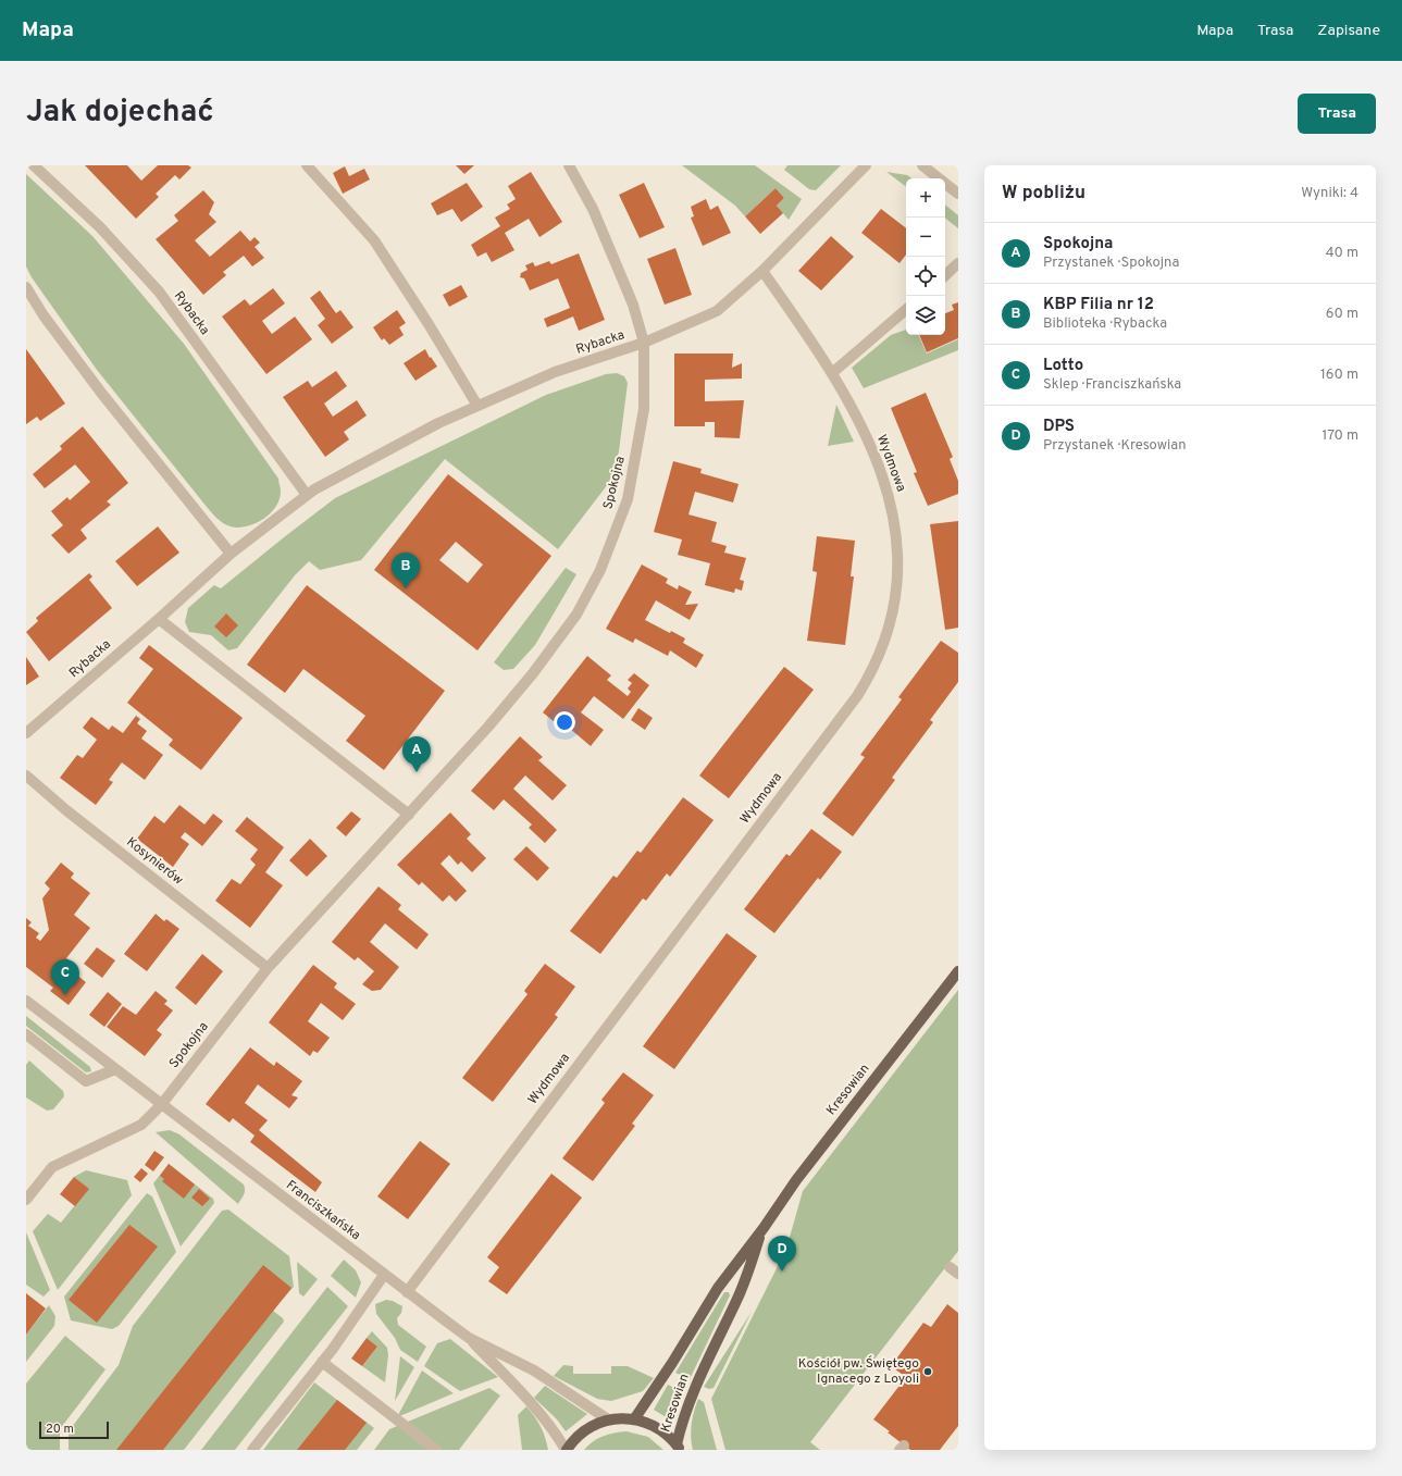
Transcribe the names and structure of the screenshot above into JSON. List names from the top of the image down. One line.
{"streets":{"main road":["Kresowian"],"street":["Rybacka","Wydmowa","Spokojna","Kosynierów","Franciszkańska"]},"crossings":[["Rybacka","Wydmowa"],["Rybacka","Spokojna"],["Wydmowa","Franciszkańska"],["Spokojna","Kosynierów"],["Spokojna","Franciszkańska"]],"places":["Kościół pw. Świętego Ignacego z Loyoli"],"scale_bar":"20 m","page":{"header":"Mapa","nav":["Mapa","Trasa","Zapisane"],"title":"Jak dojechać","buttons":"Trasa","heading":["W pobliżu","Wyniki: 4"],"map_buttons":["+","−"],"list":[{"mark":"A","name":"Spokojna","note":"Przystanek · Spokojna","value":"40 m"},{"mark":"B","name":"KBP Filia nr 12","note":"Biblioteka · Rybacka","value":"60 m"},{"mark":"C","name":"Lotto","note":"Sklep · Franciszkańska","value":"160 m"},{"mark":"D","name":"DPS","note":"Przystanek · Kresowian","value":"170 m"}],"pins":["B","A","C","D"],"scale":"20 m"}}
